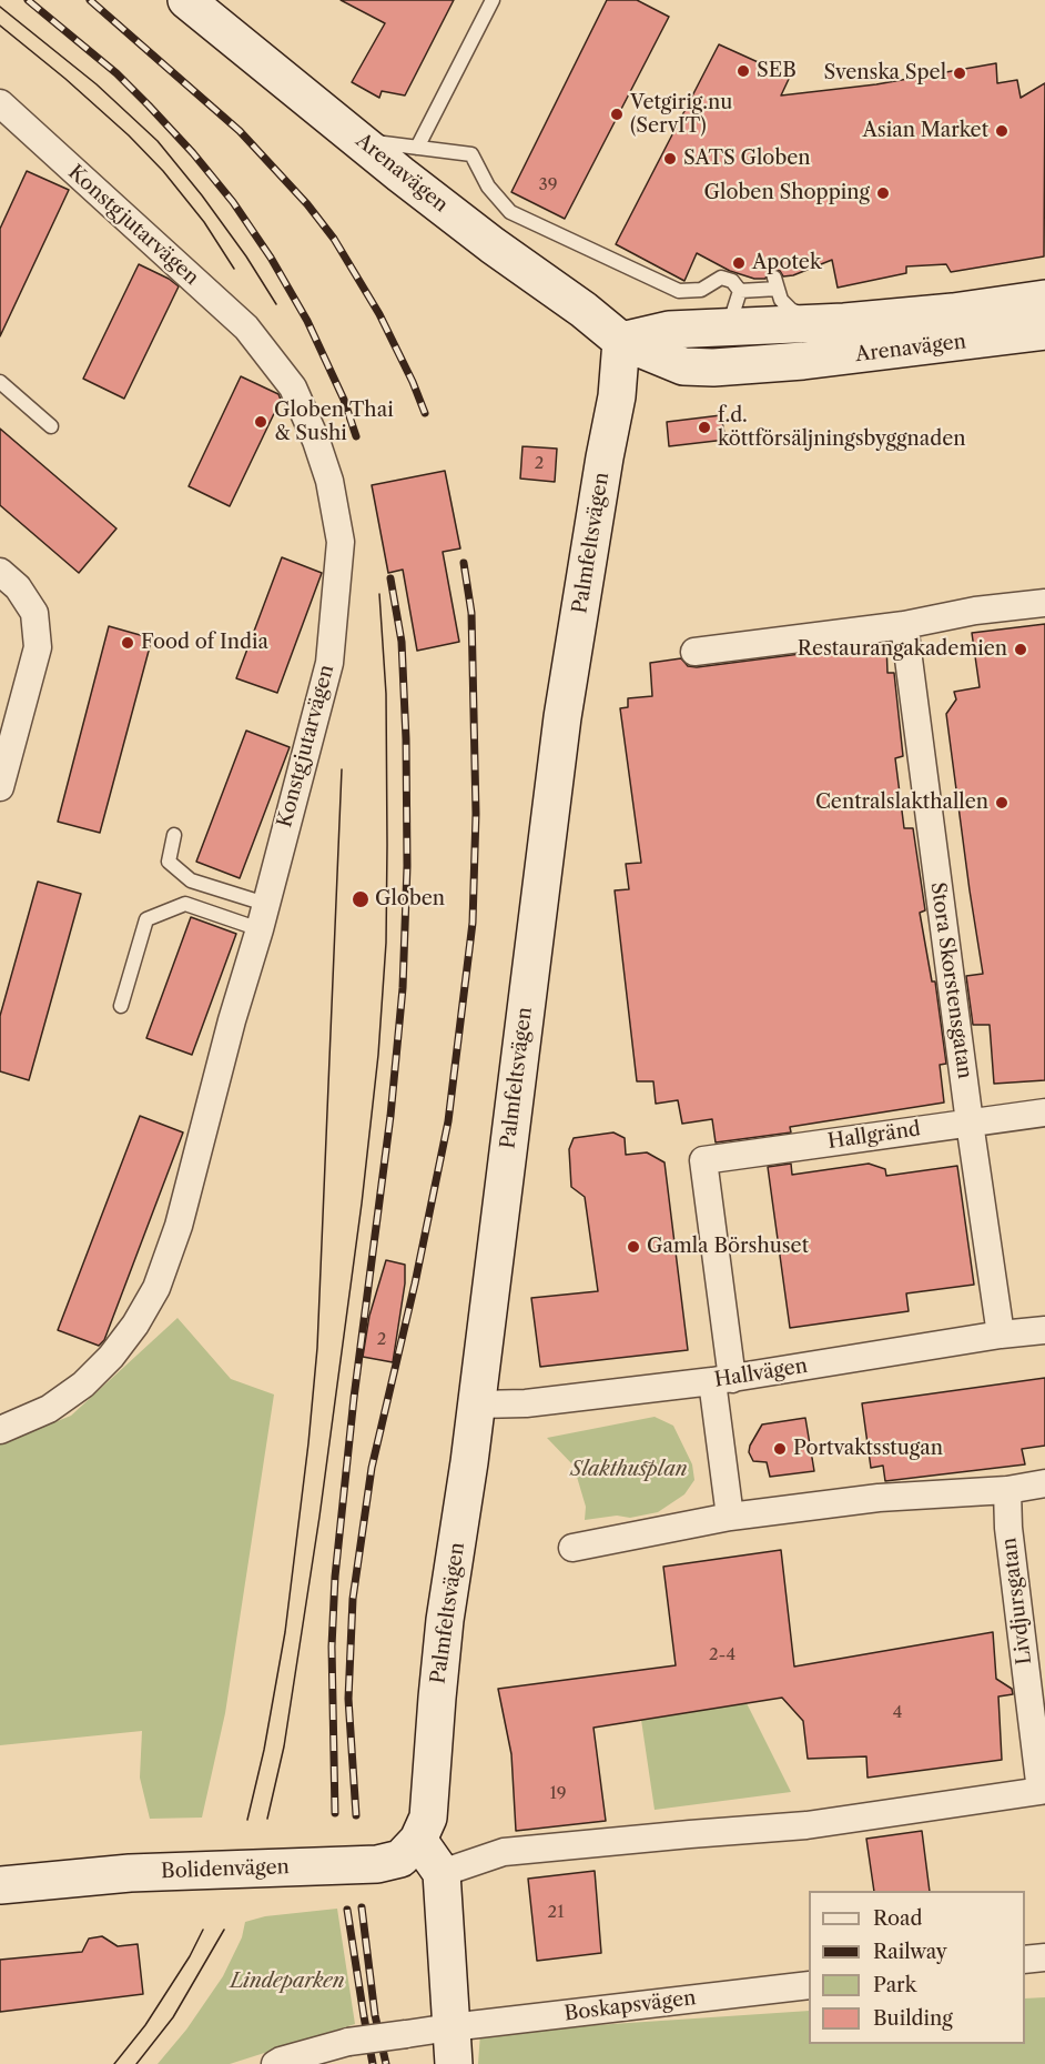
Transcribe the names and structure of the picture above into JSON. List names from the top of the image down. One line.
{"streets":{"main road":["Arenavägen","Palmfeltsvägen","Bolidenvägen"],"street":["Konstgjutarvägen","Stora Skorstensgatan","Hallgränd","Hallvägen","Livdjursgatan","Boskapsvägen"]},"crossings":[["Arenavägen","Palmfeltsvägen"],["Palmfeltsvägen","Hallvägen"],["Palmfeltsvägen","Bolidenvägen"],["Stora Skorstensgatan","Hallgränd"],["Stora Skorstensgatan","Hallvägen"],["Hallgränd","Hallvägen"]],"parks":["Slakthusplan","Lindeparken"],"places":["SEB","Svenska Spel","Vetgirig.nu (ServIT)","Asian Market","SATS Globen","Globen Shopping","Apotek","Globen Thai & Sushi","f.d. köttförsäljningsbyggnaden","Food of India","Restaurangakademien","Centralslakthallen","Globen","Gamla Börshuset","Portvaktsstugan"],"house_numbers":["39","2","2","2-4","4","19","21"],"legend":["Road","Railway","Park","Building"]}
